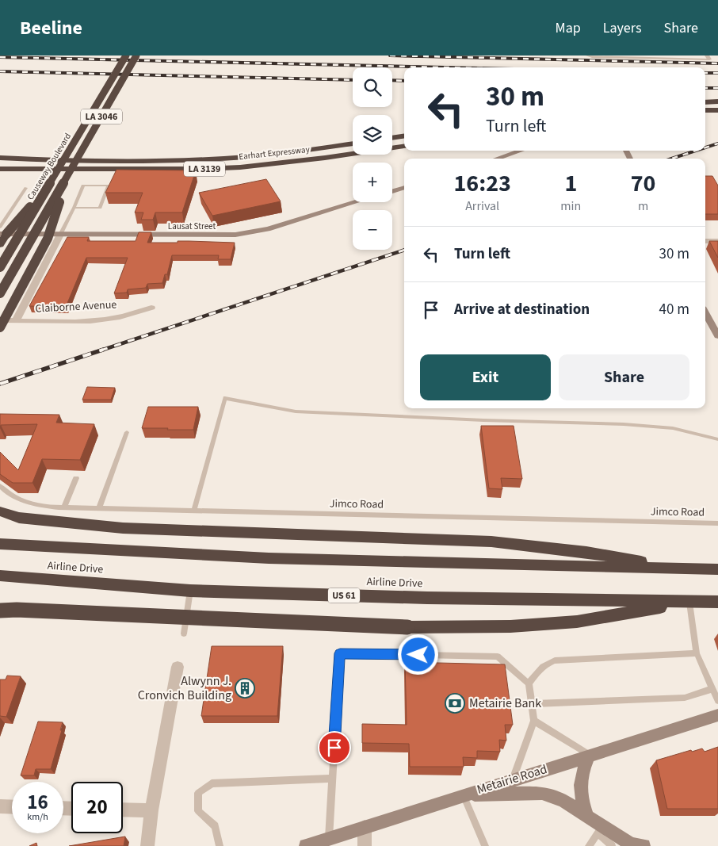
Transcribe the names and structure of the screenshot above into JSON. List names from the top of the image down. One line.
{"streets":{"highway":["LA 3046","Earhart Expressway","Causeway Boulevard","LA 3139","Airline Drive","US 61"],"street":["Lausat Street","Claiborne Avenue","Metairie Road"],"lane":["Jimco Road"]},"places":{"building":["Alwynn J. Cronvich Building"],"bank":["Metairie Bank"]},"page":{"header":"Beeline","nav":["Map","Layers","Share"],"map_buttons":["+","−"],"turn":["30 m","Turn left"],"eta":["16:23","Arrival","1","min","70","m"],"list":[{"name":"Turn left","value":"30 m"},{"name":"Arrive at destination","value":"40 m"}],"buttons":["Exit","Share"],"speed":"16 km/h","limit":"20"}}
